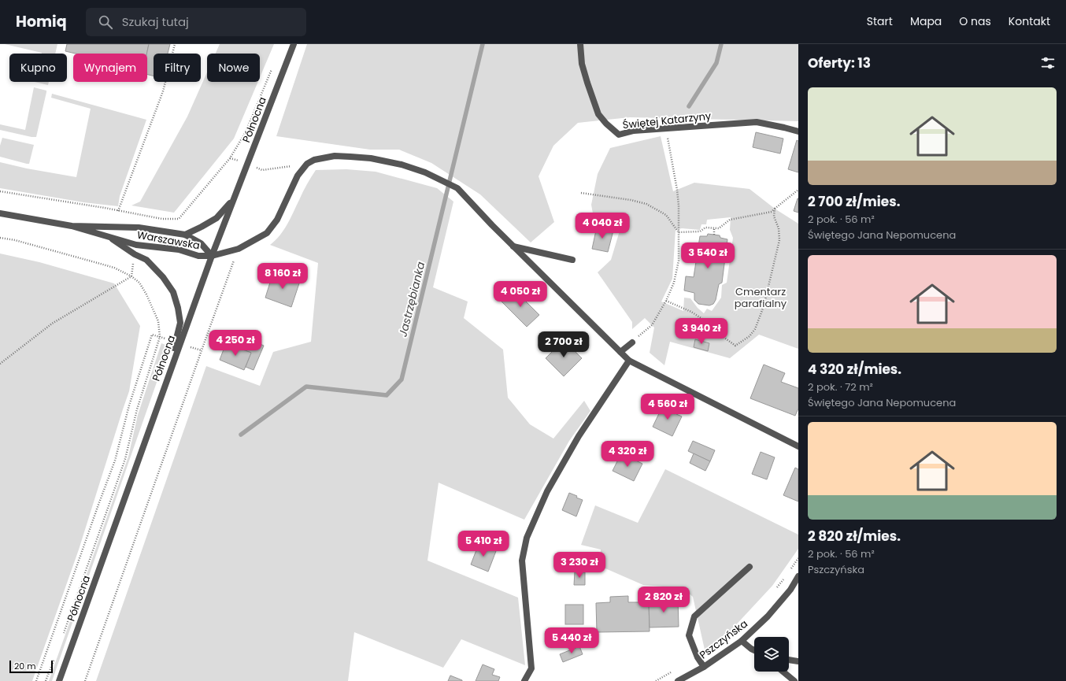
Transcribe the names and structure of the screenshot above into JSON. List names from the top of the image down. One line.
{"streets":{"street":["Północna","Świętej Katarzyny","Warszawska","Pszczyńska"]},"crossings":[["Północna","Warszawska"]],"water":["Jastrzębianka"],"parks":["Cmentarz parafialny"],"scale_bar":"20 m","page":{"header":"Homiq","search":"Szukaj tutaj","nav":["Start","Mapa","O nas","Kontakt"],"heading":"Oferty: 13","chip":["Kupno","Wynajem","Filtry","Nowe"],"list":[{"name":"2 700 zł/mies.","note":"2 pok. · 56 m² · Świętego Jana Nepomucena"},{"name":"4 320 zł/mies.","note":"2 pok. · 72 m² · Świętego Jana Nepomucena"},{"name":"2 820 zł/mies.","note":"2 pok. · 56 m² · Pszczyńska"}],"price":["4 040 zł","3 540 zł","8 160 zł","4 050 zł","3 940 zł","4 250 zł","2 700 zł","4 560 zł","4 320 zł","5 410 zł","3 230 zł","2 820 zł","5 440 zł"],"scale":"20 m"}}
